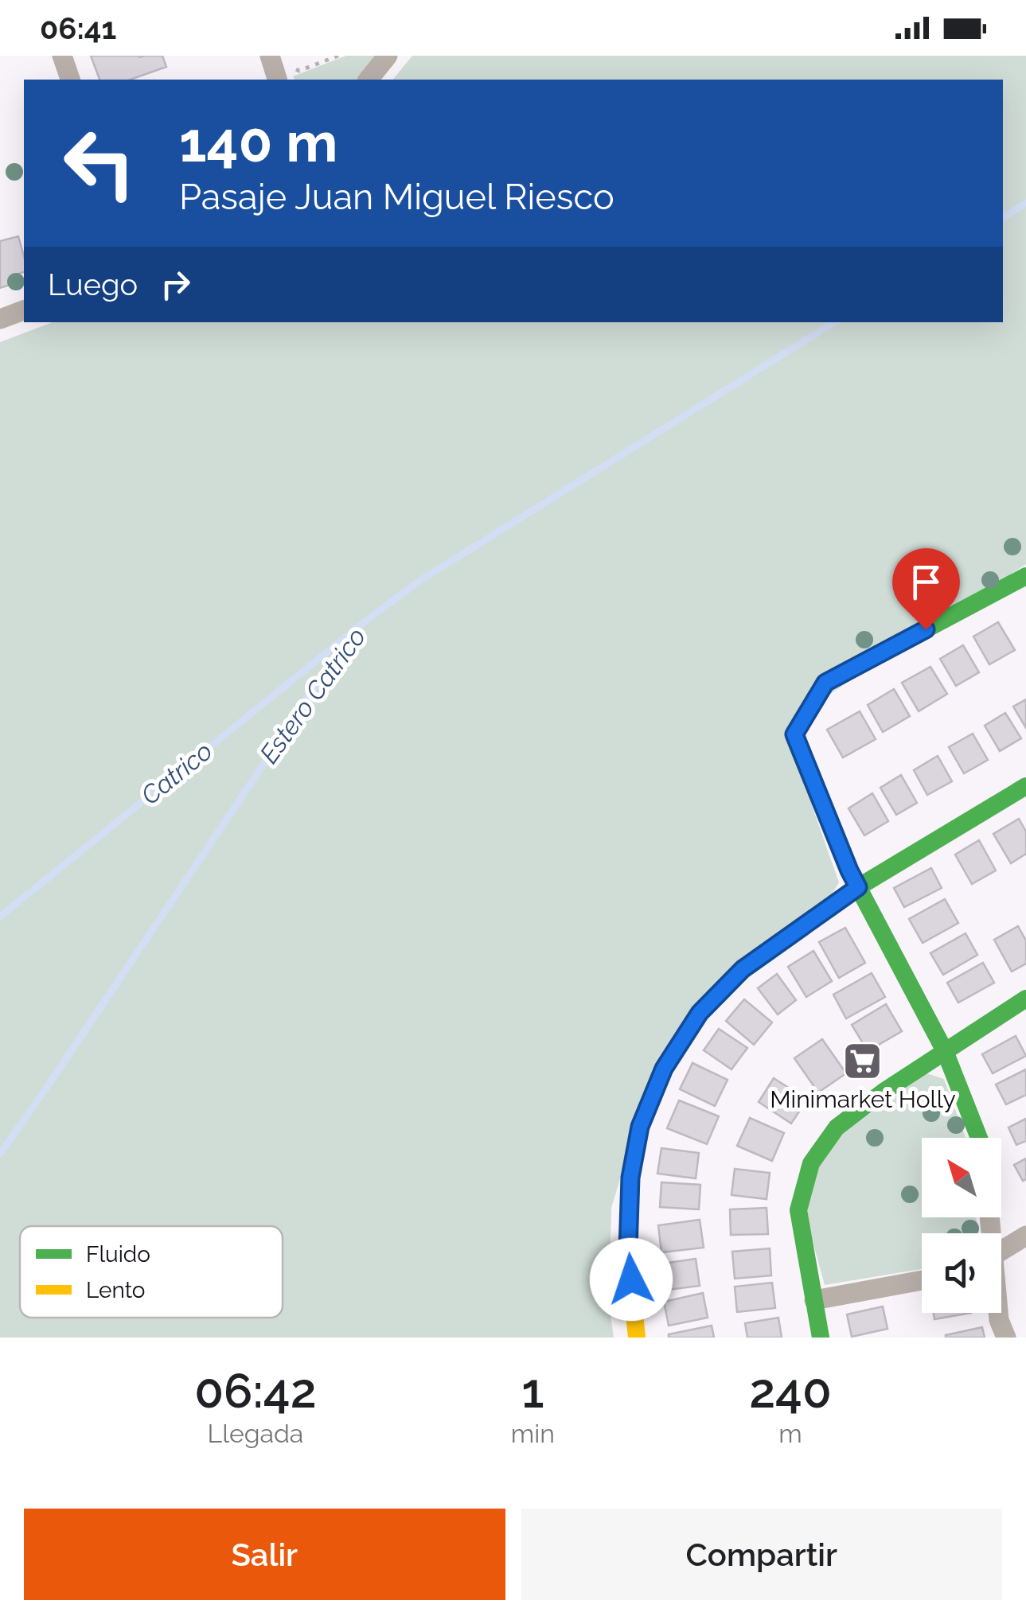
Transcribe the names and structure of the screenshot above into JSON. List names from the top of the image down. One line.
{"water":["Estero Catrico","Catrico"],"places":{"supermarket":["Minimarket Holly"]},"legend":["Fluido","Lento"],"north":"top left","page":{"status":"06:41","turn":["140 m","Pasaje Juan Miguel Riesco"],"then":"Luego","eta":["06:42","Llegada","1","min","240","m"],"buttons":["Salir","Compartir"]}}
